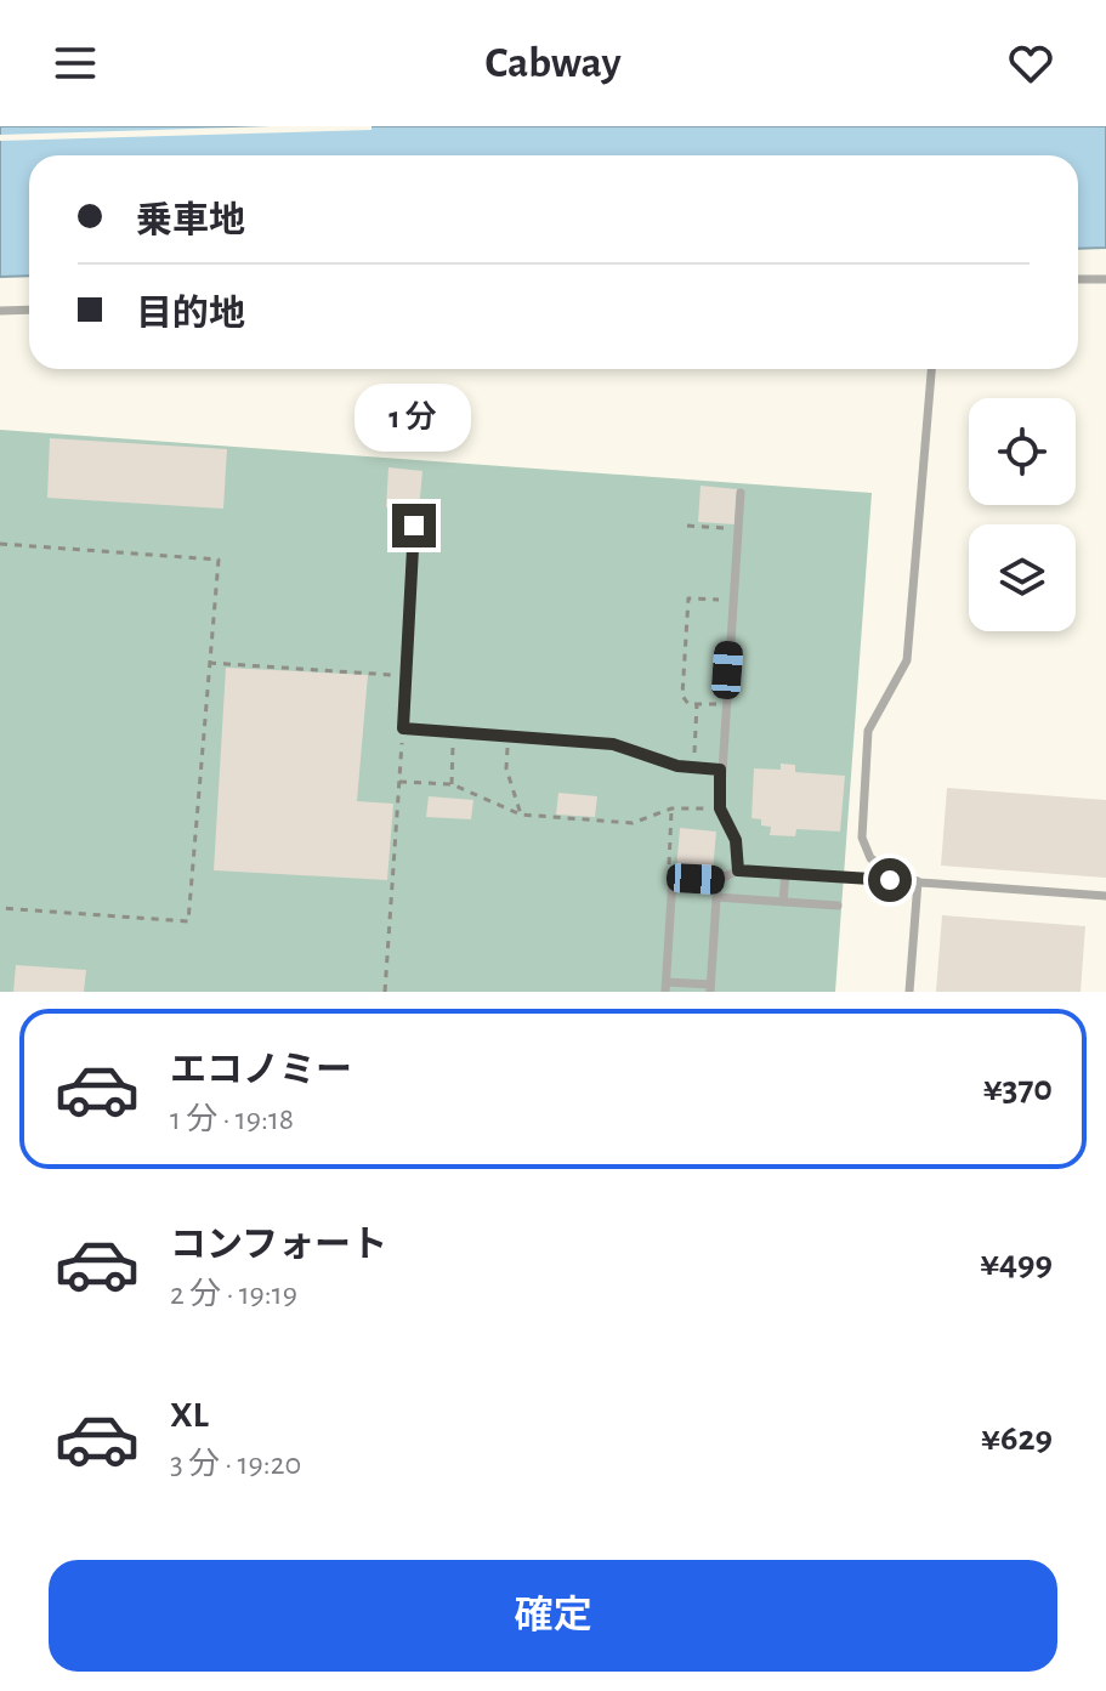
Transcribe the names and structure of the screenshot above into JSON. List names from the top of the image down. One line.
{"page":{"header":"Cabway","banner":["乗車地","目的地"],"bubble":"1 分","list":[{"name":"エコノミー","note":"1 分 · 19:18","value":"¥370"},{"name":"コンフォート","note":"2 分 · 19:19","value":"¥499"},{"name":"XL","note":"3 分 · 19:20","value":"¥629"}],"buttons":"確定"}}
